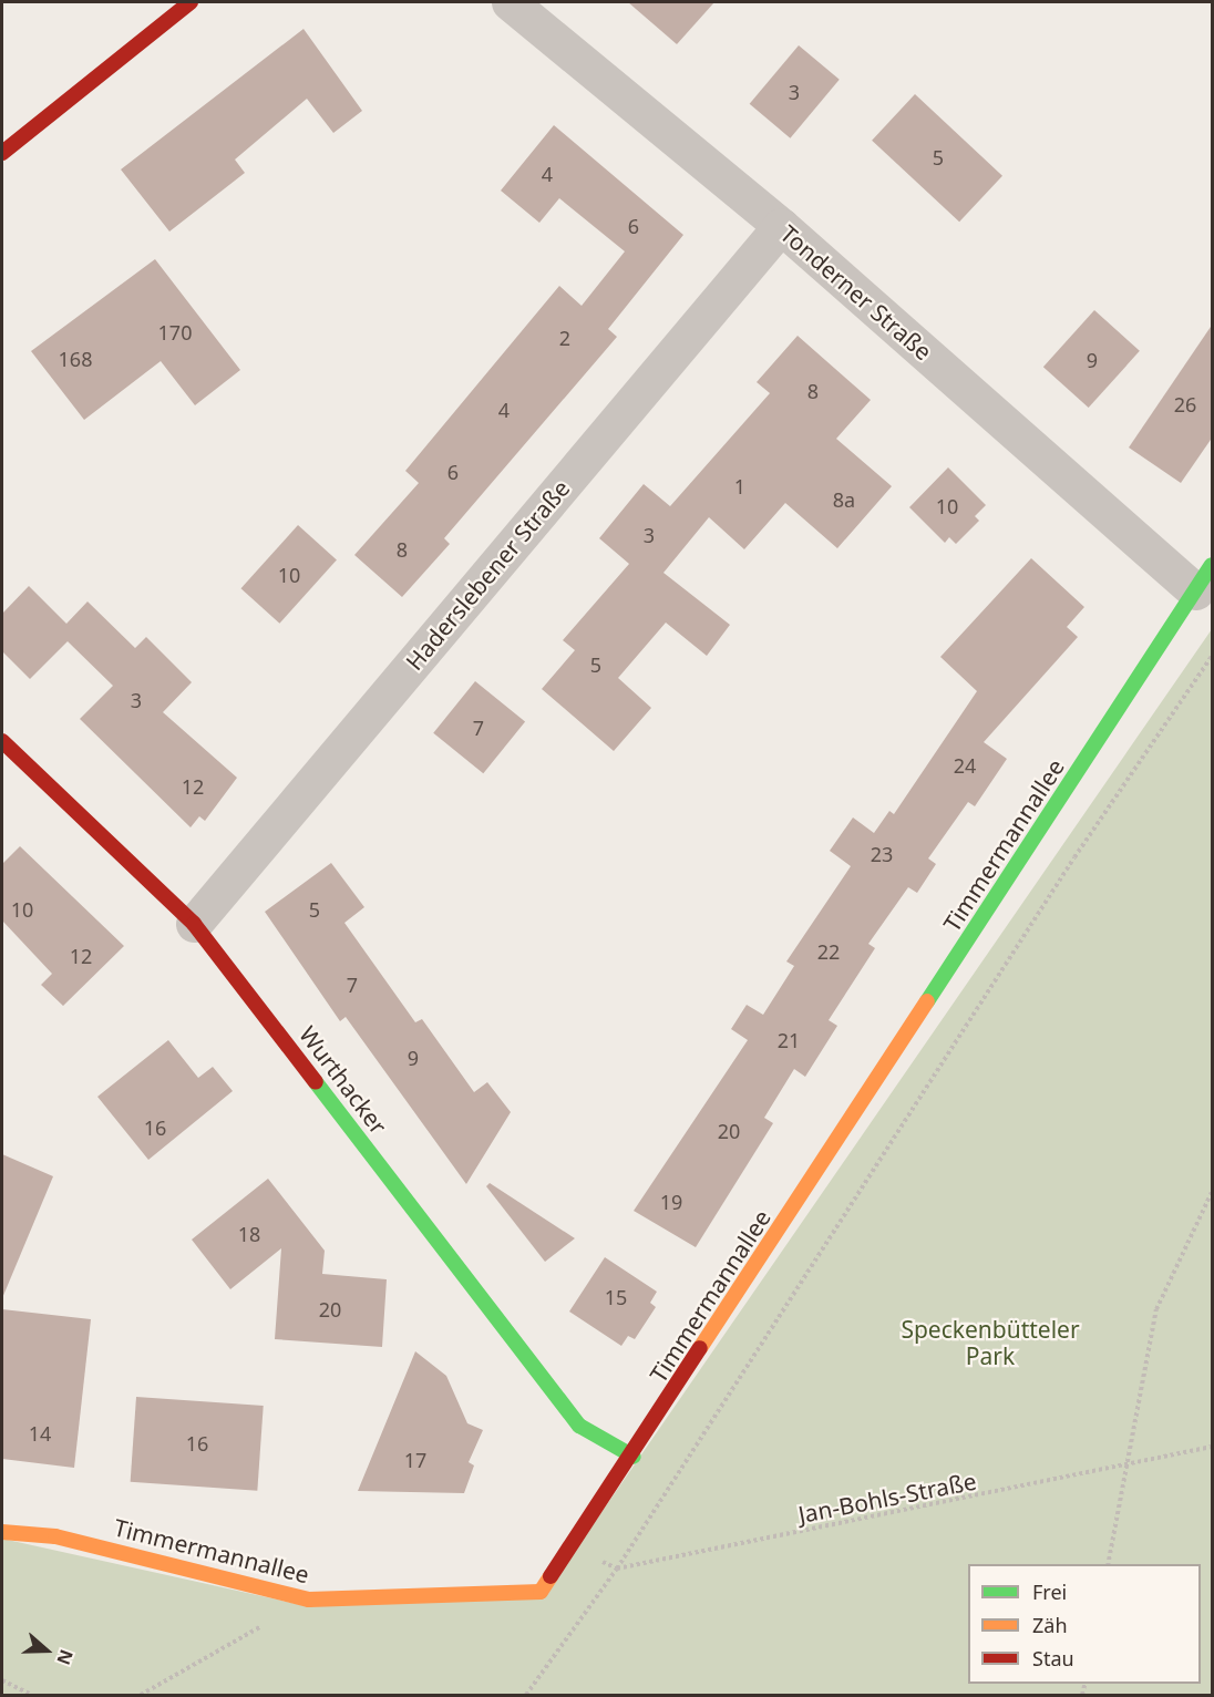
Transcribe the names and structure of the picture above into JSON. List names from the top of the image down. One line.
{"streets":{"street":["Tonderner Straße","Haderslebener Straße","Timmermannallee","Wurthacker"],"path":["Jan-Bohls-Straße"]},"crossings":[["Tonderner Straße","Haderslebener Straße"],["Tonderner Straße","Timmermannallee"],["Haderslebener Straße","Wurthacker"],["Timmermannallee","Wurthacker"]],"parks":["Speckenbütteler Park"],"house_numbers":["3","5","4","6","170","2","168","9","8","26","4","6","1","8a","10","3","8","10","5","3","7","24","12","23","10","5","22","12","7","21","9","16","20","19","18","15","20","14","16","17"],"legend":["Frei","Zäh","Stau"],"north":"right"}
